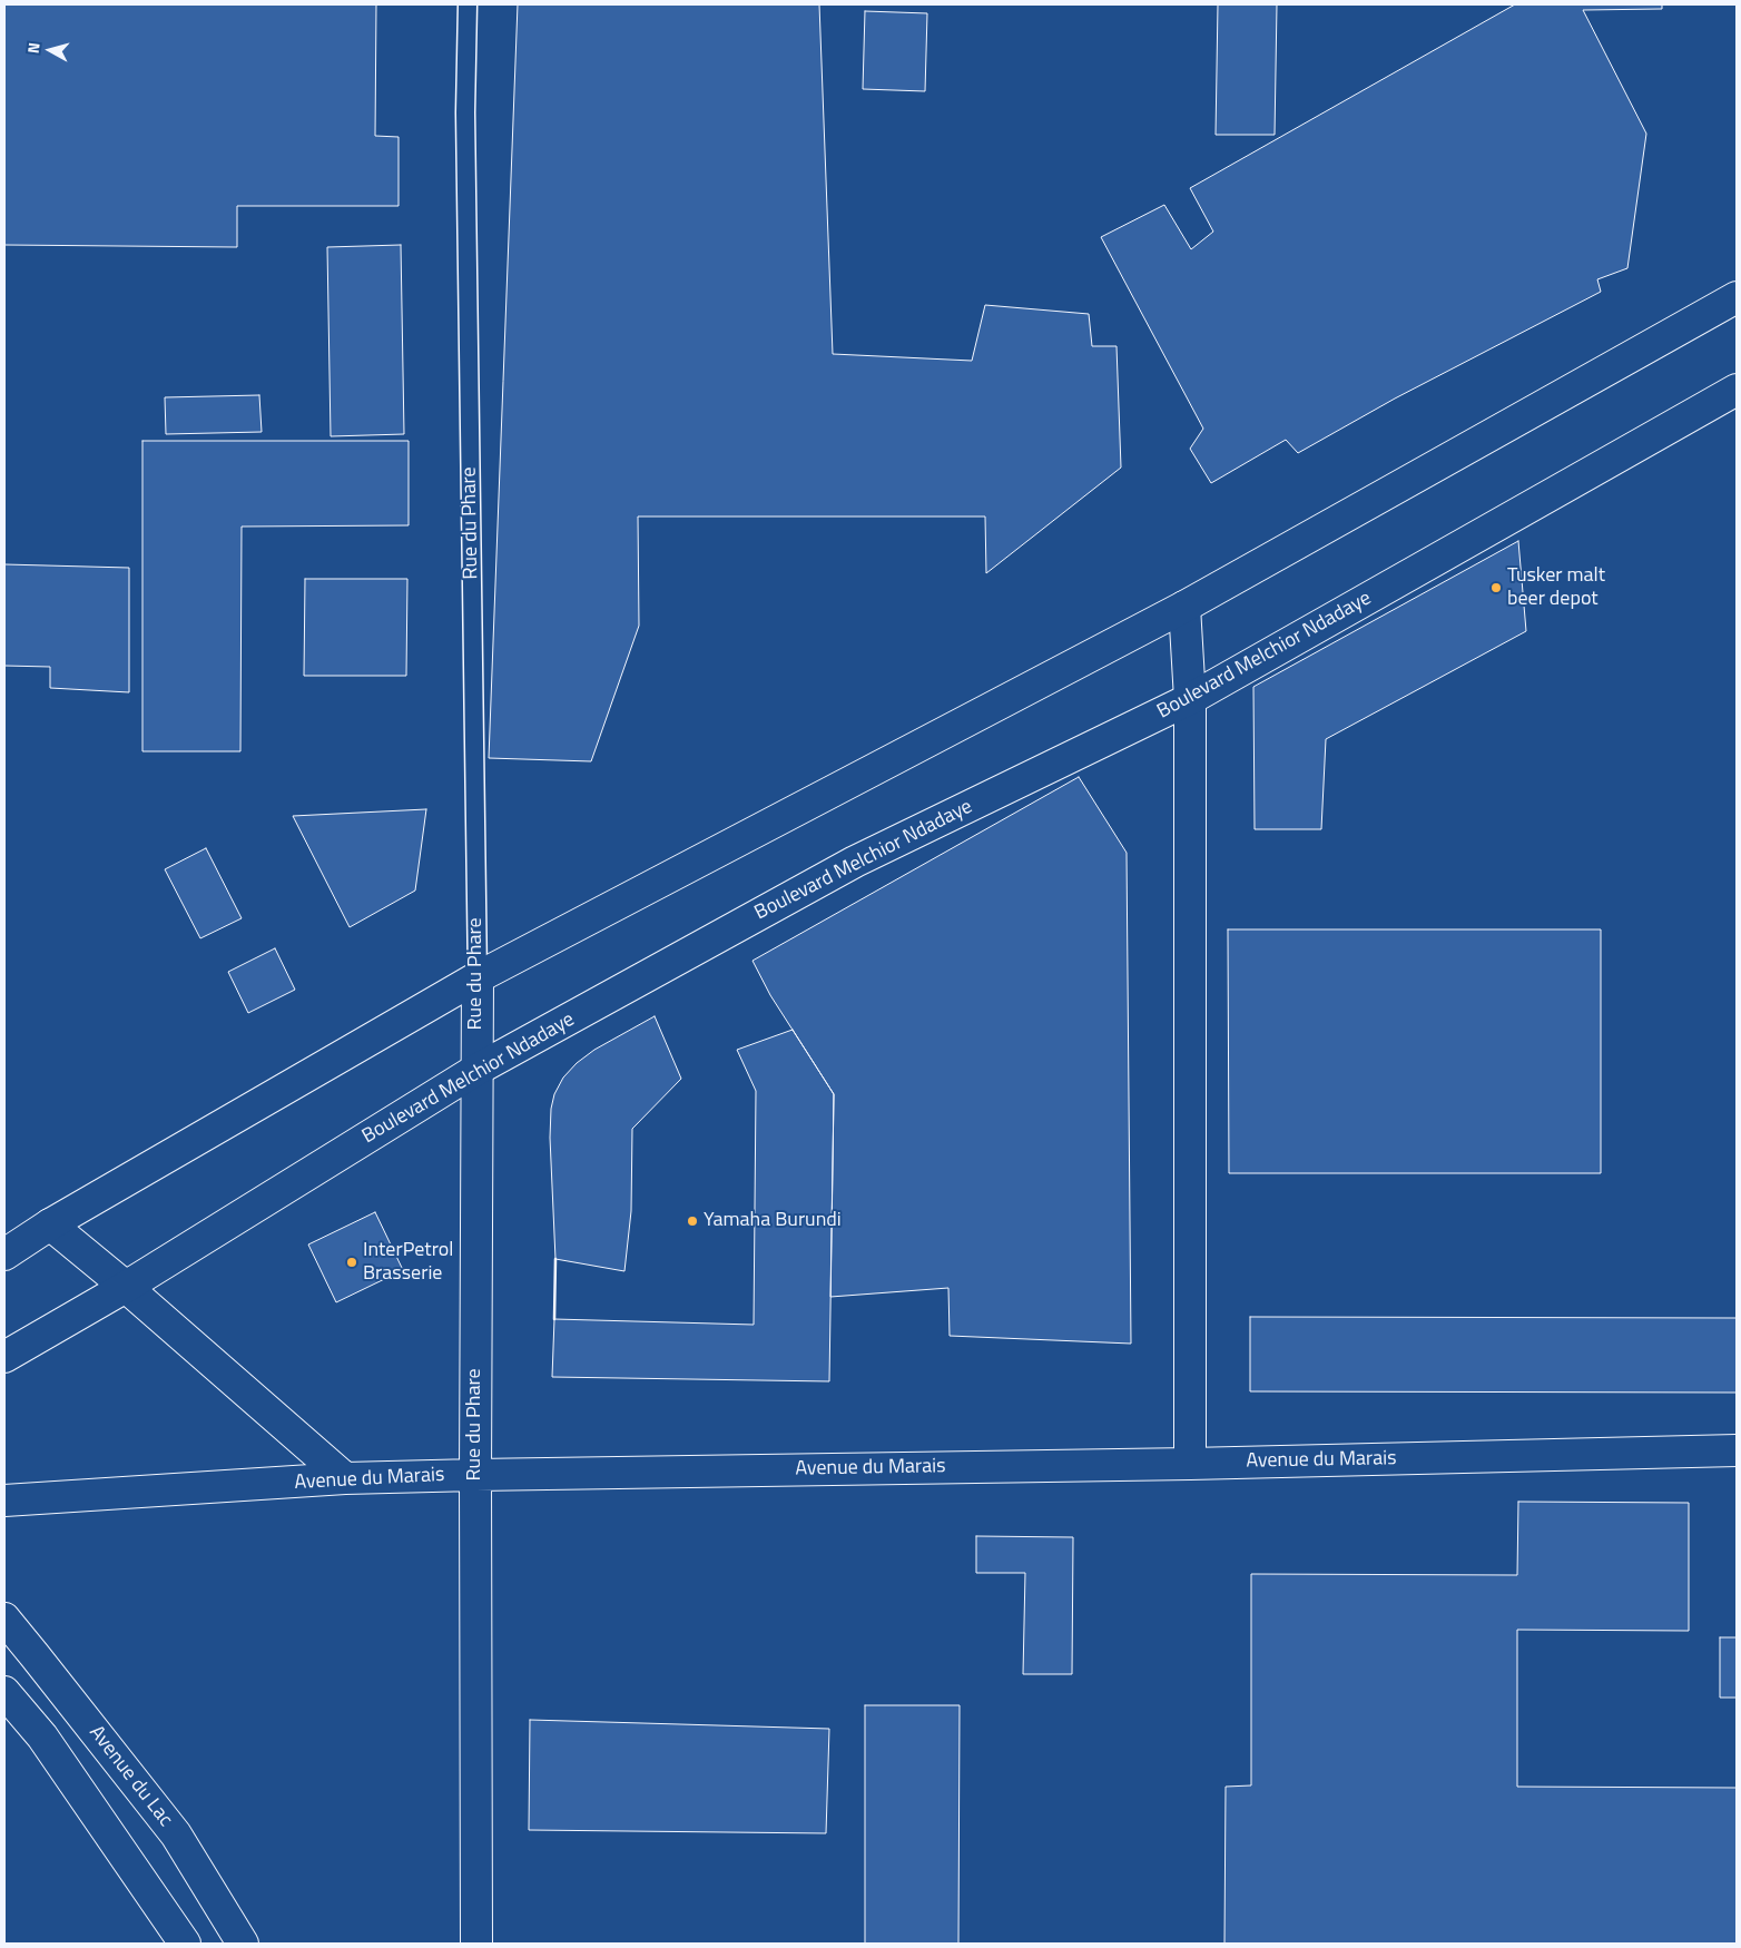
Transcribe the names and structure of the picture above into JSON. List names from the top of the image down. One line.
{"streets":{"main road":["Rue du Phare","Boulevard Melchior Ndadaye","Avenue du Marais","Avenue du Lac"]},"crossings":[["Rue du Phare","Boulevard Melchior Ndadaye"],["Rue du Phare","Avenue du Marais"]],"places":["Tusker malt beer depot","Yamaha Burundi","InterPetrol Brasserie"],"north":"left"}
